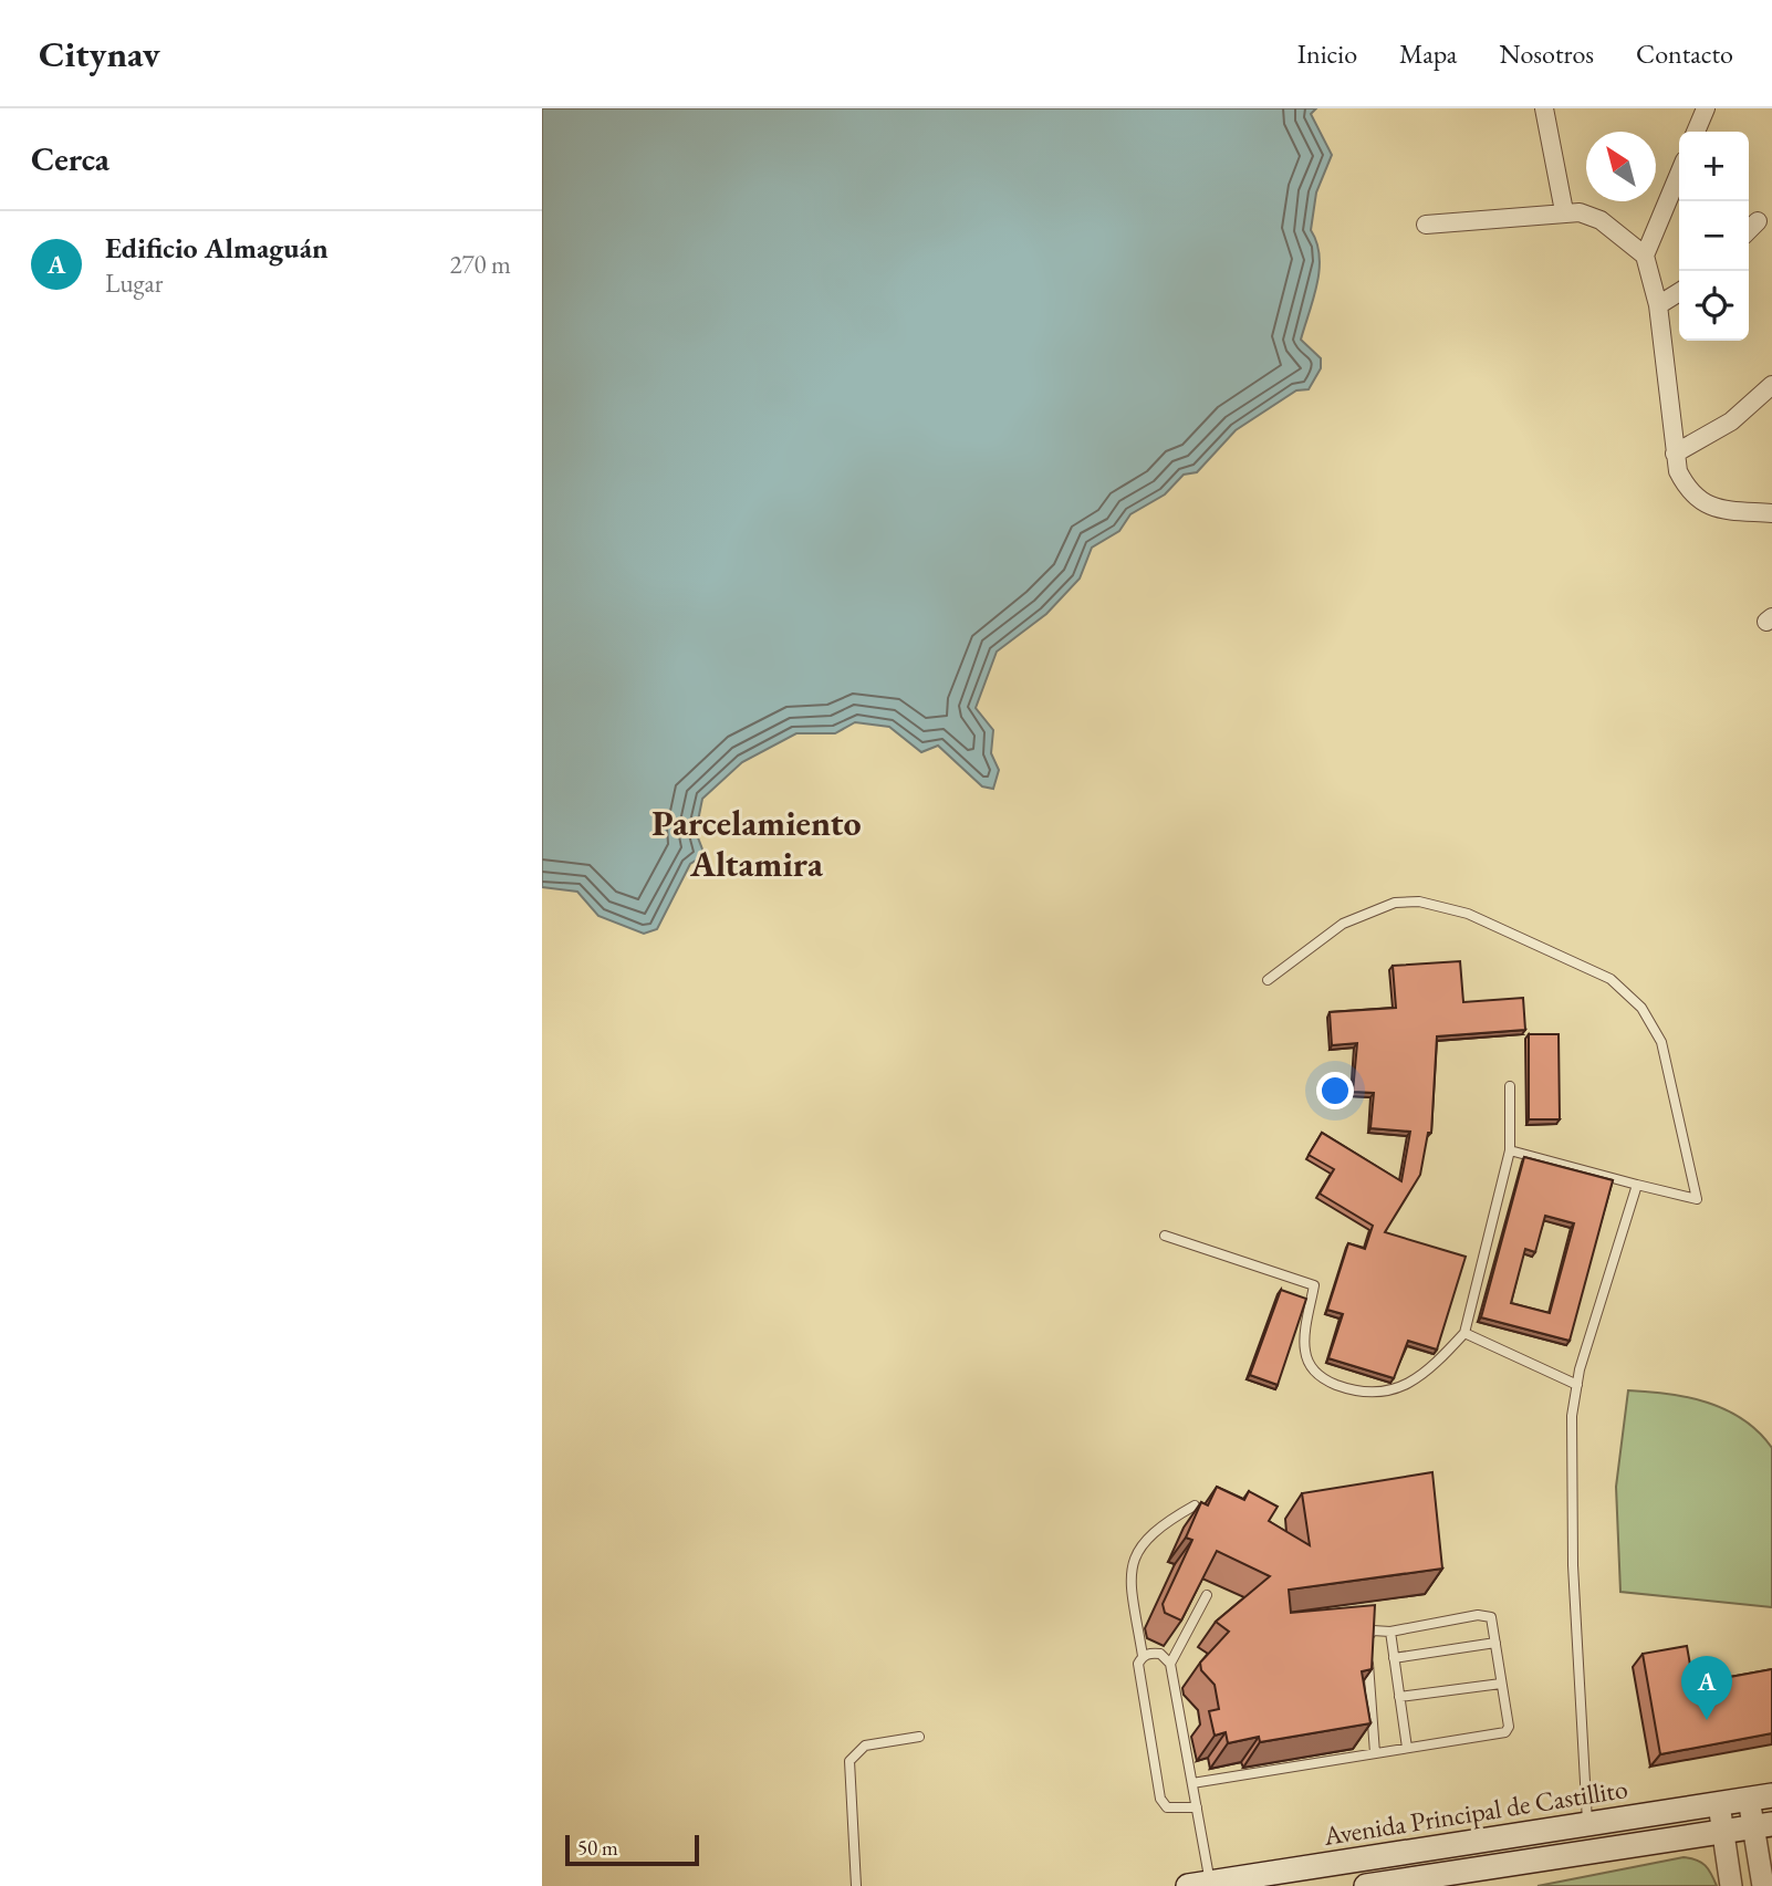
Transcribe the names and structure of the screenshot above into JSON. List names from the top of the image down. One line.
{"streets":{"main road":["Avenida Principal de Castillito"]},"districts":["Parcelamiento Altamira"],"scale_bar":"50 m","north":"top left","page":{"header":"Citynav","nav":["Inicio","Mapa","Nosotros","Contacto"],"heading":"Cerca","map_buttons":["+","−"],"list":[{"mark":"A","name":"Edificio Almaguán","note":"Lugar","value":"270 m"}],"pins":"A","scale":"50 m"}}
